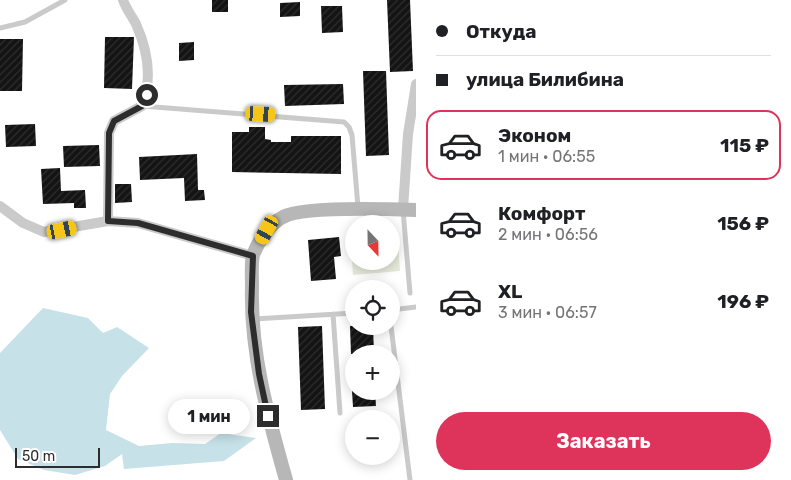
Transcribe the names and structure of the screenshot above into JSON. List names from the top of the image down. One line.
{"scale_bar":"50 m","north":"bottom","page":{"banner":["Откуда","улица Билибина"],"list":[{"name":"Эконом","note":"1 мин · 06:55","value":"115 ₽"},{"name":"Комфорт","note":"2 мин · 06:56","value":"156 ₽"},{"name":"XL","note":"3 мин · 06:57","value":"196 ₽"}],"map_buttons":["+","−"],"bubble":"1 мин","buttons":"Заказать","scale":"50 m"}}
